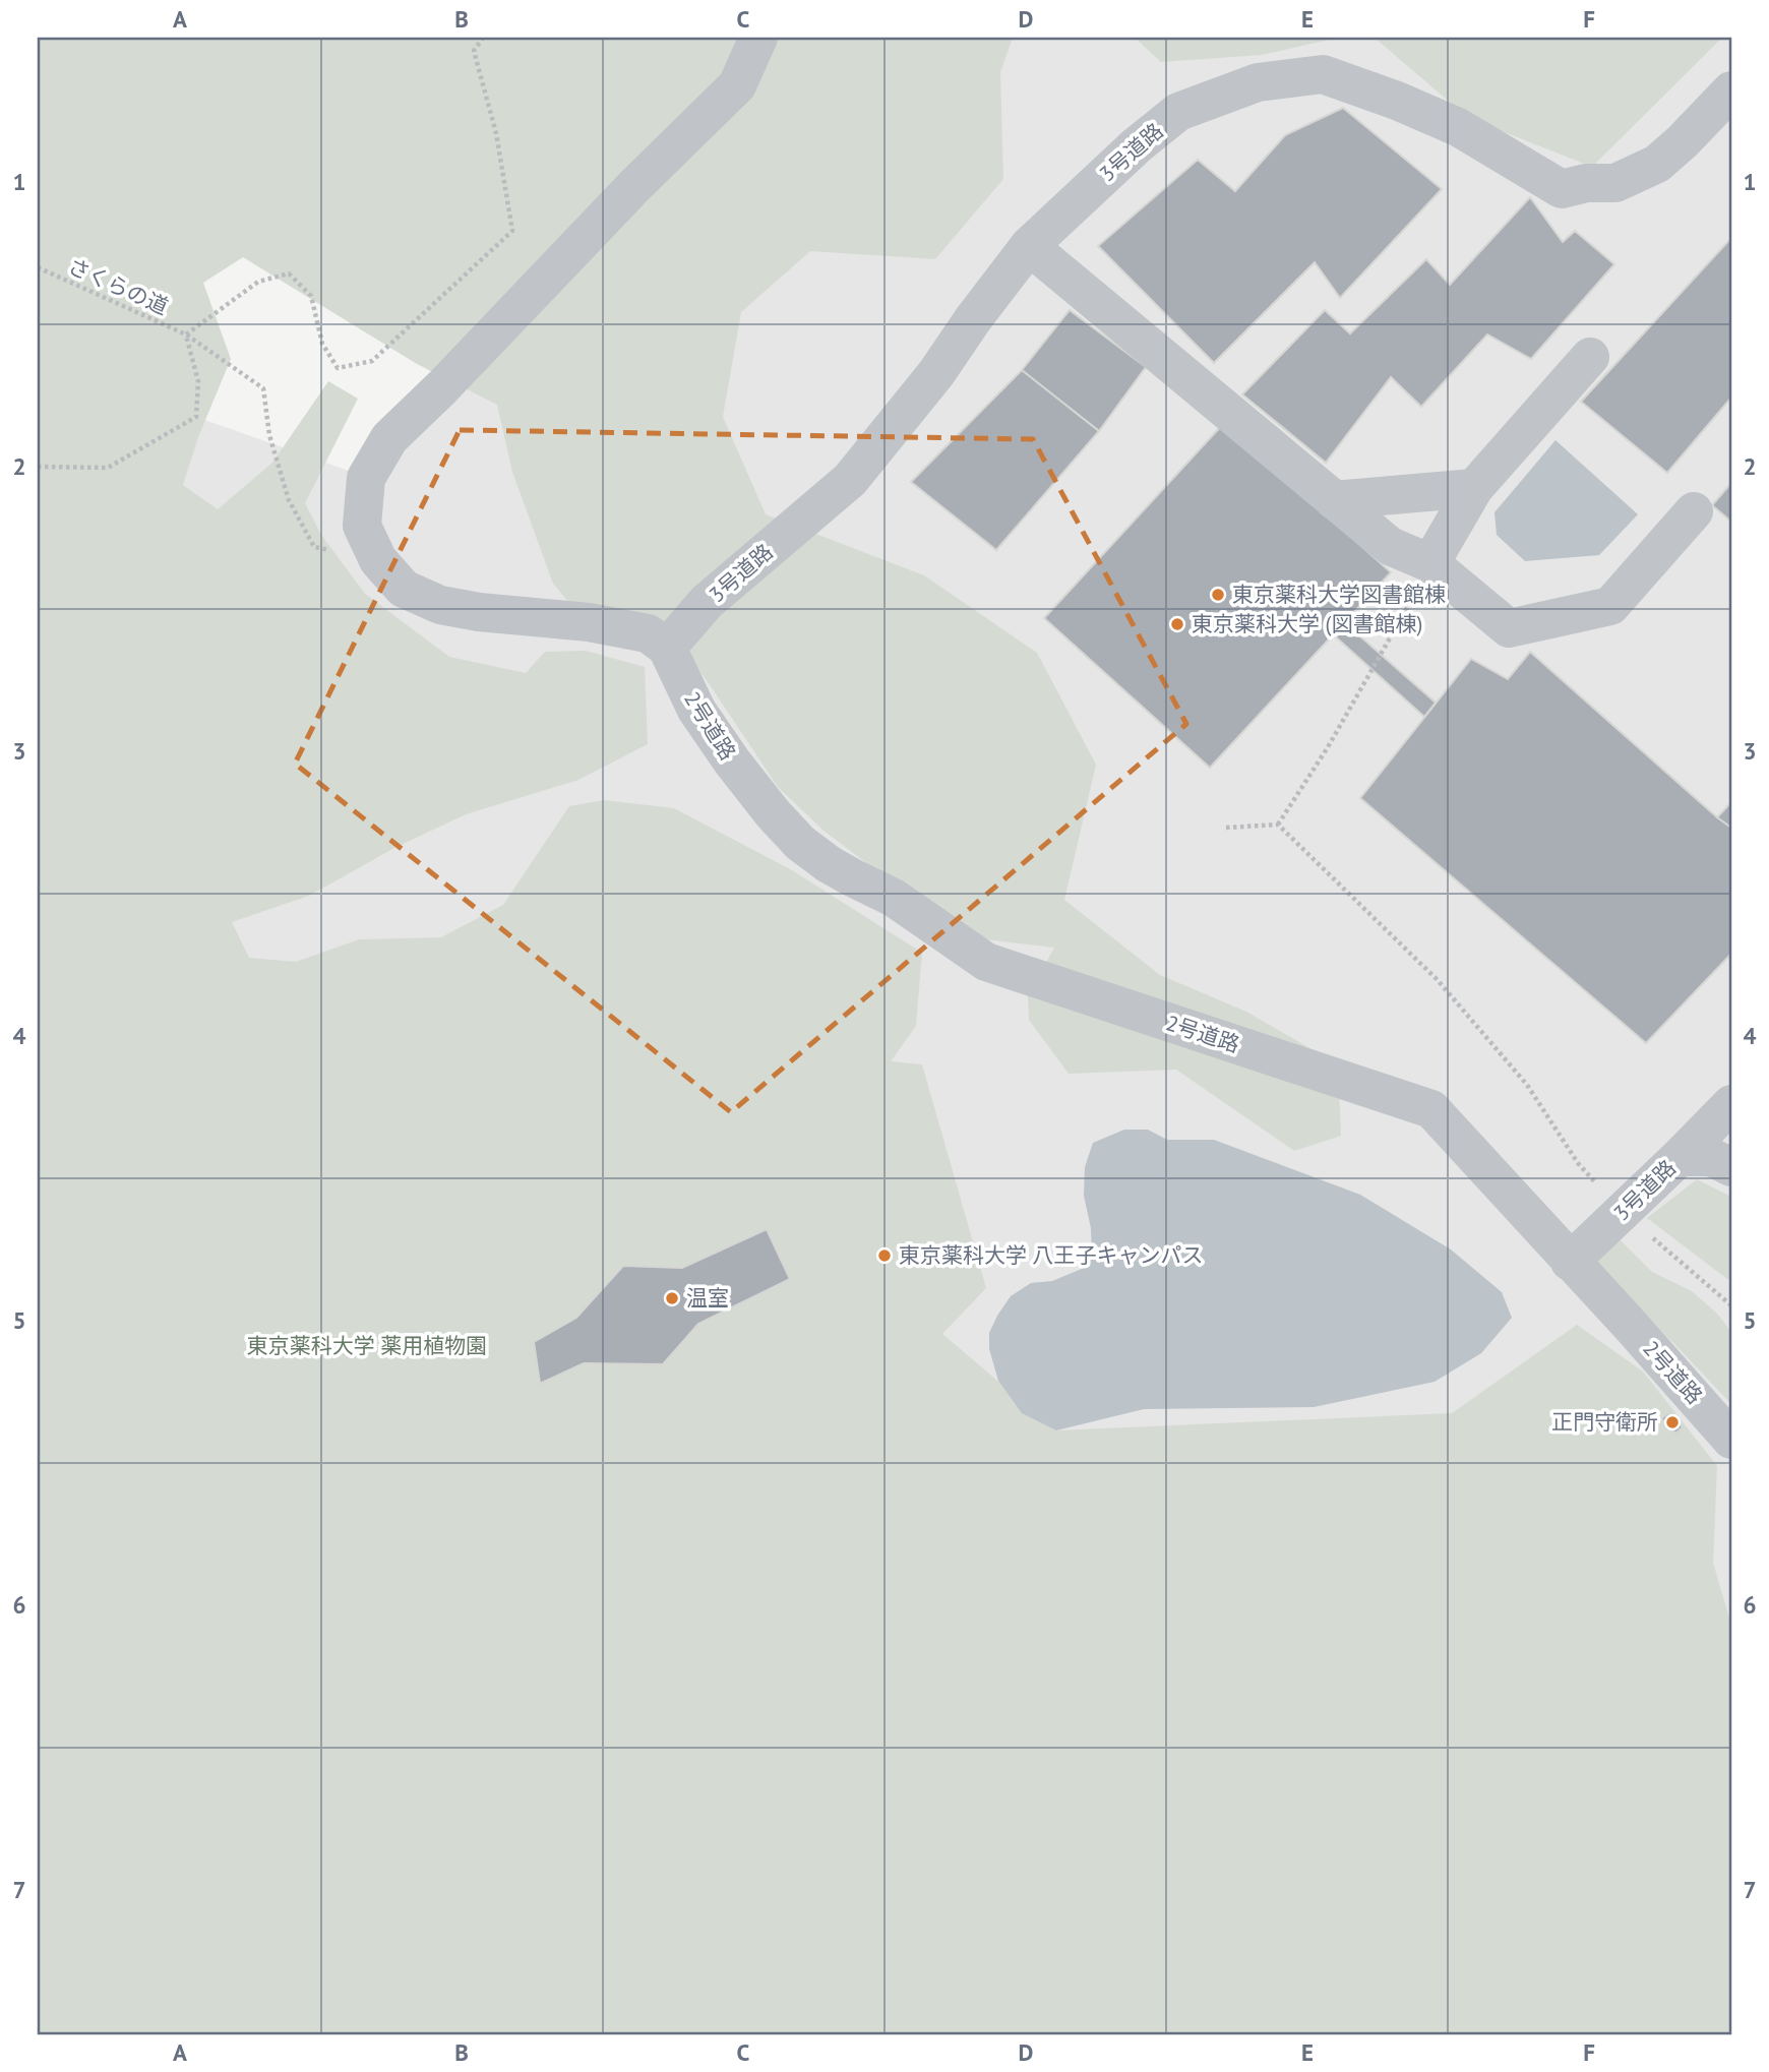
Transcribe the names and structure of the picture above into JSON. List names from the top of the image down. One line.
{"streets":{"lane":["3号道路","2号道路"],"path":["さくらの道"]},"crossings":[["3号道路","2号道路"]],"parks":["東京薬科大学 薬用植物園"],"places":["東京薬科大学図書館棟","東京薬科大学 (図書館棟)","東京薬科大学 八王子キャンパス","温室","正門守衛所"],"grid":{"columns":["A","B","C","D","E","F"],"rows":["1","2","3","4","5","6","7"]}}
